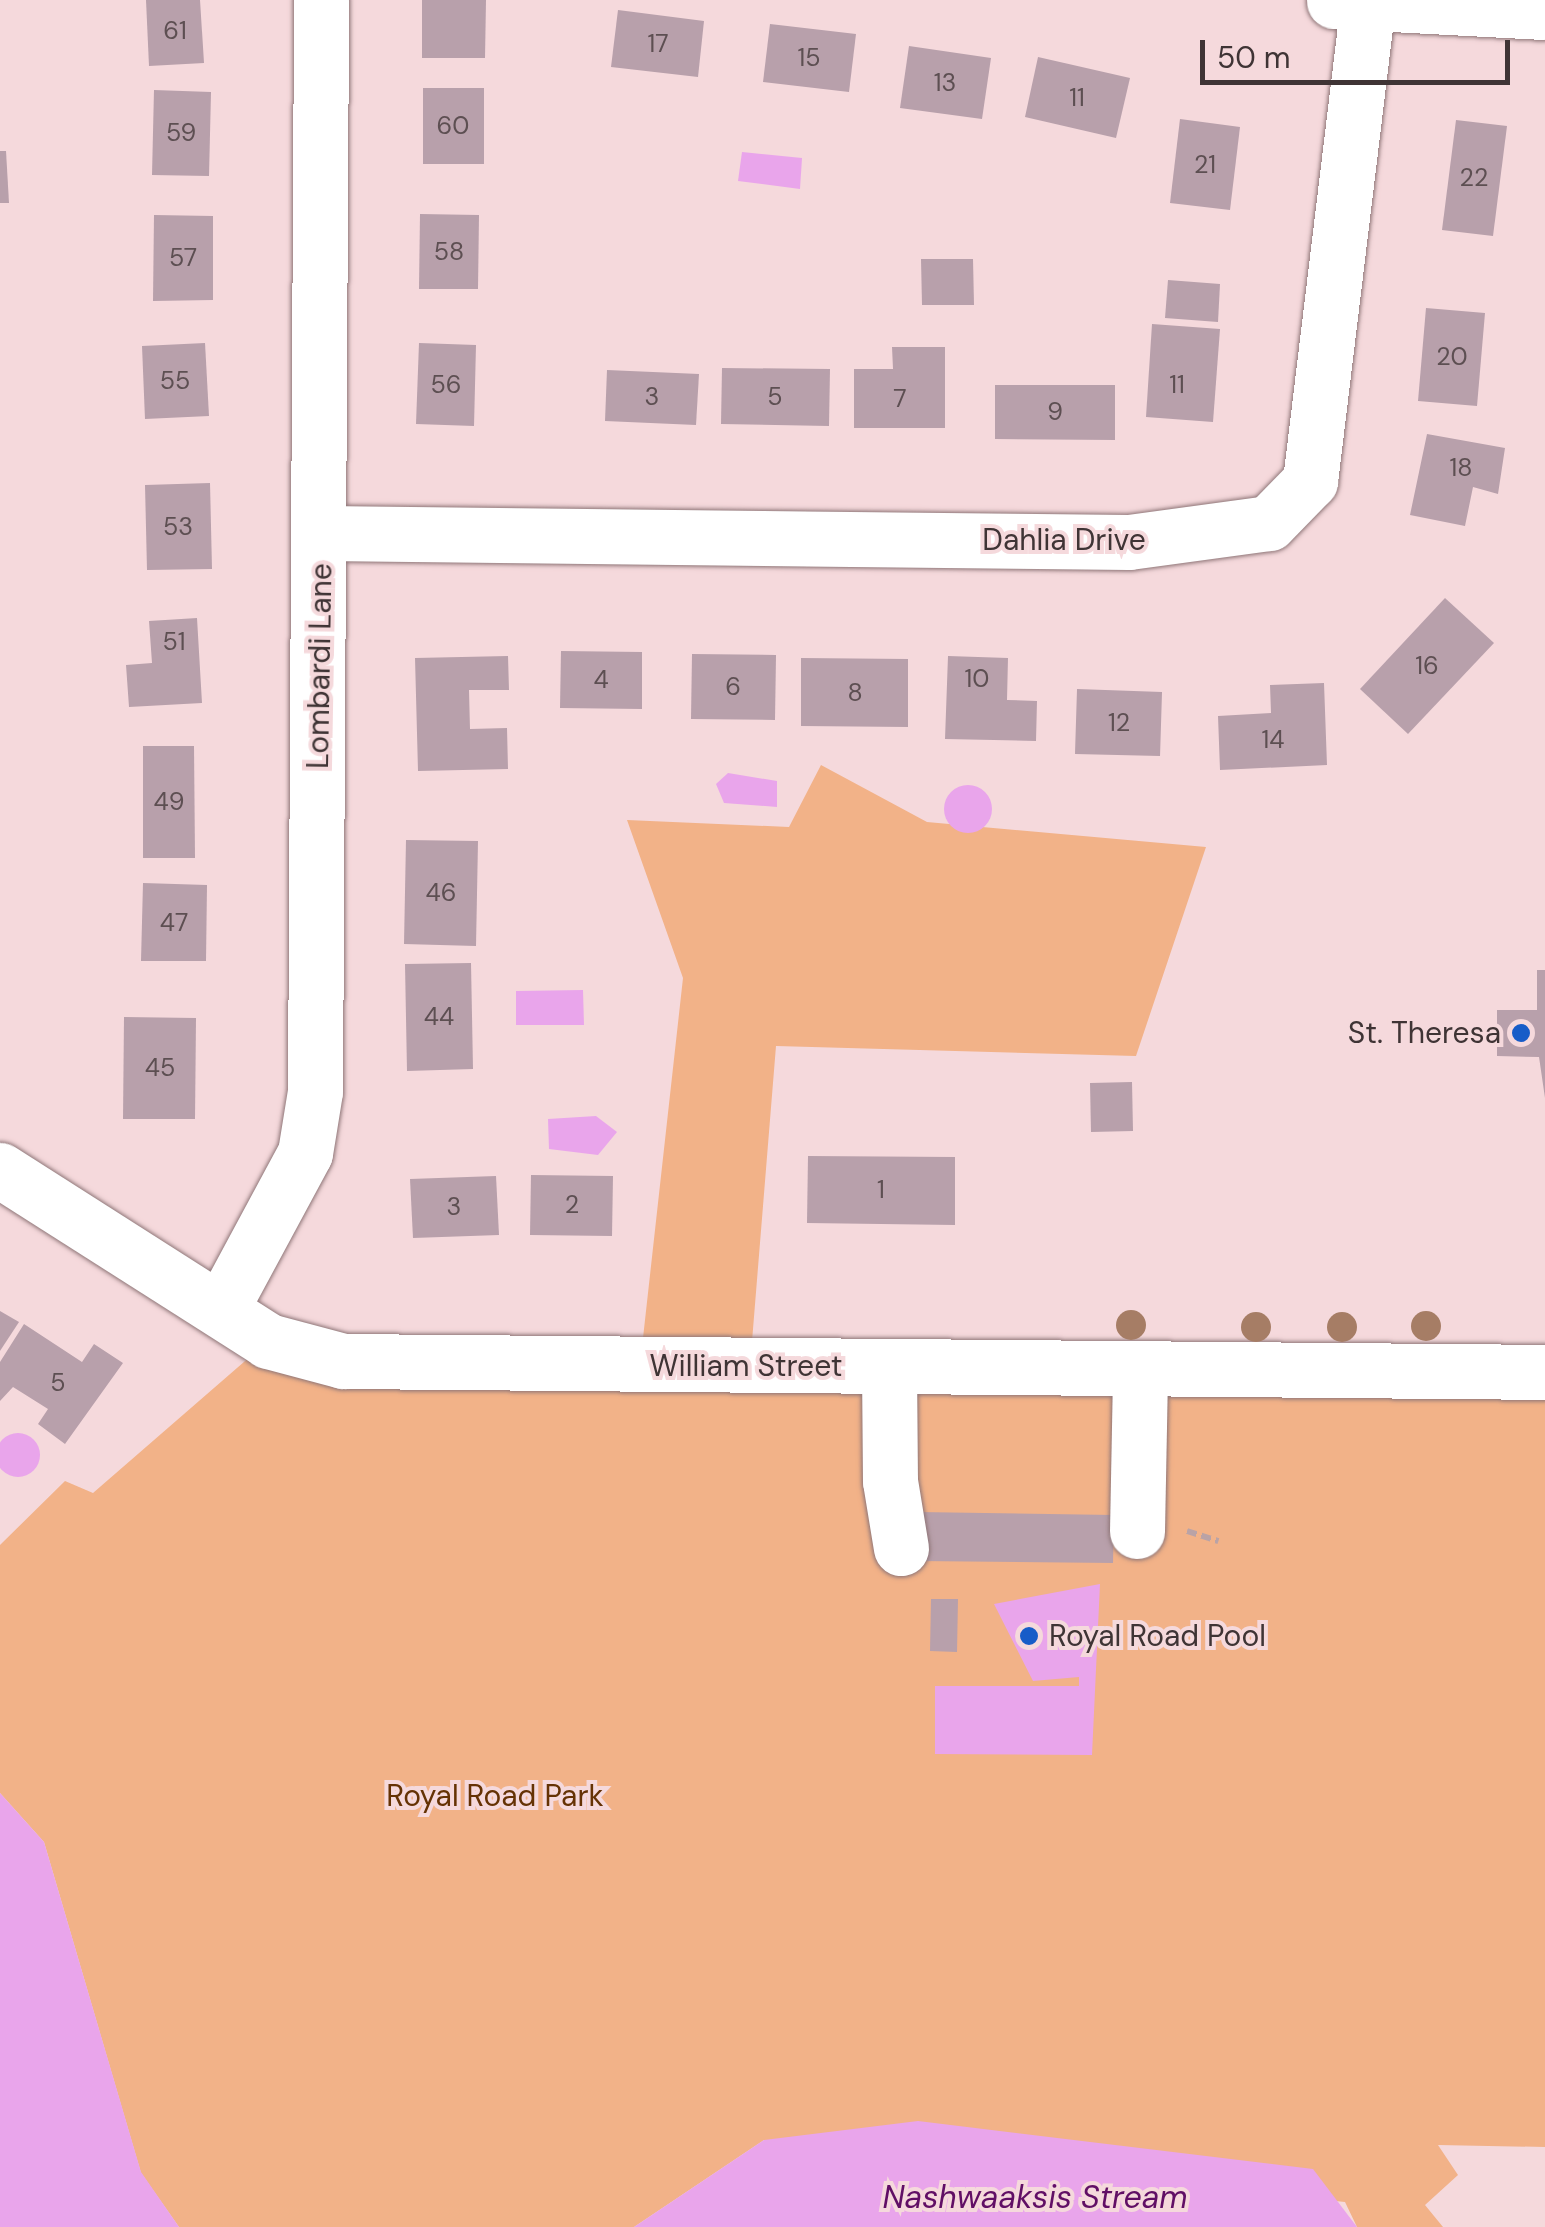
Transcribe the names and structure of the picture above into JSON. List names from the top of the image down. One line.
{"streets":{"street":["Dahlia Drive","Lombardi Lane","William Street"]},"crossings":[["Dahlia Drive","Lombardi Lane"],["Lombardi Lane","William Street"]],"water":["Nashwaaksis Stream"],"parks":["Royal Road Park"],"places":["St. Theresa","Royal Road Pool"],"house_numbers":["61","17","15","13","11","60","59","21","22","58","57","20","55","56","11","3","5","7","9","18","53","51","16","10","4","6","8","12","14","49","46","47","44","45","1","2","3","5"],"scale_bar":"50 m"}
